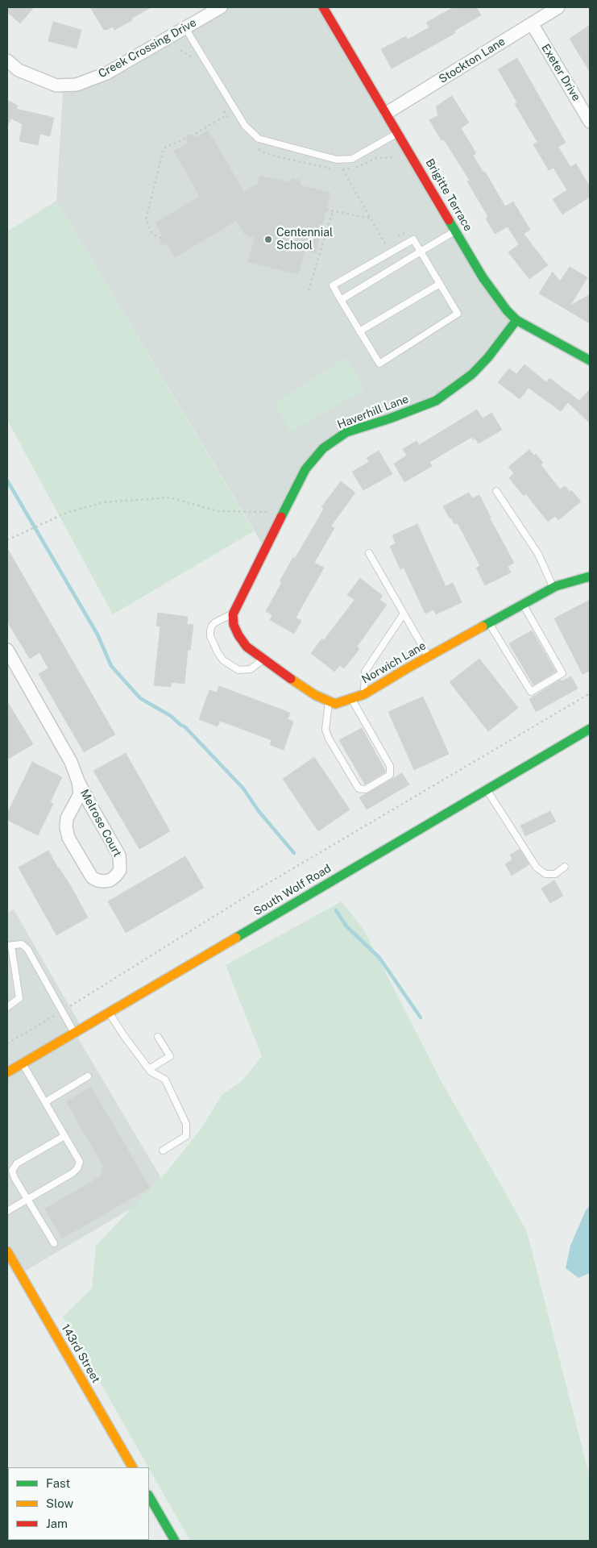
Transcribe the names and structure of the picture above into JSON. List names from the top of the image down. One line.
{"streets":{"street":["Creek Crossing Drive","Stockton Lane","Exeter Drive","Brigitte Terrace","Haverhill Lane","Norwich Lane","Melrose Court","South Wolf Road","143rd Street"]},"crossings":[["Stockton Lane","Exeter Drive"],["Stockton Lane","Brigitte Terrace"],["Brigitte Terrace","Haverhill Lane"],["Haverhill Lane","Norwich Lane"]],"places":["Centennial School"],"legend":["Fast","Slow","Jam"]}
